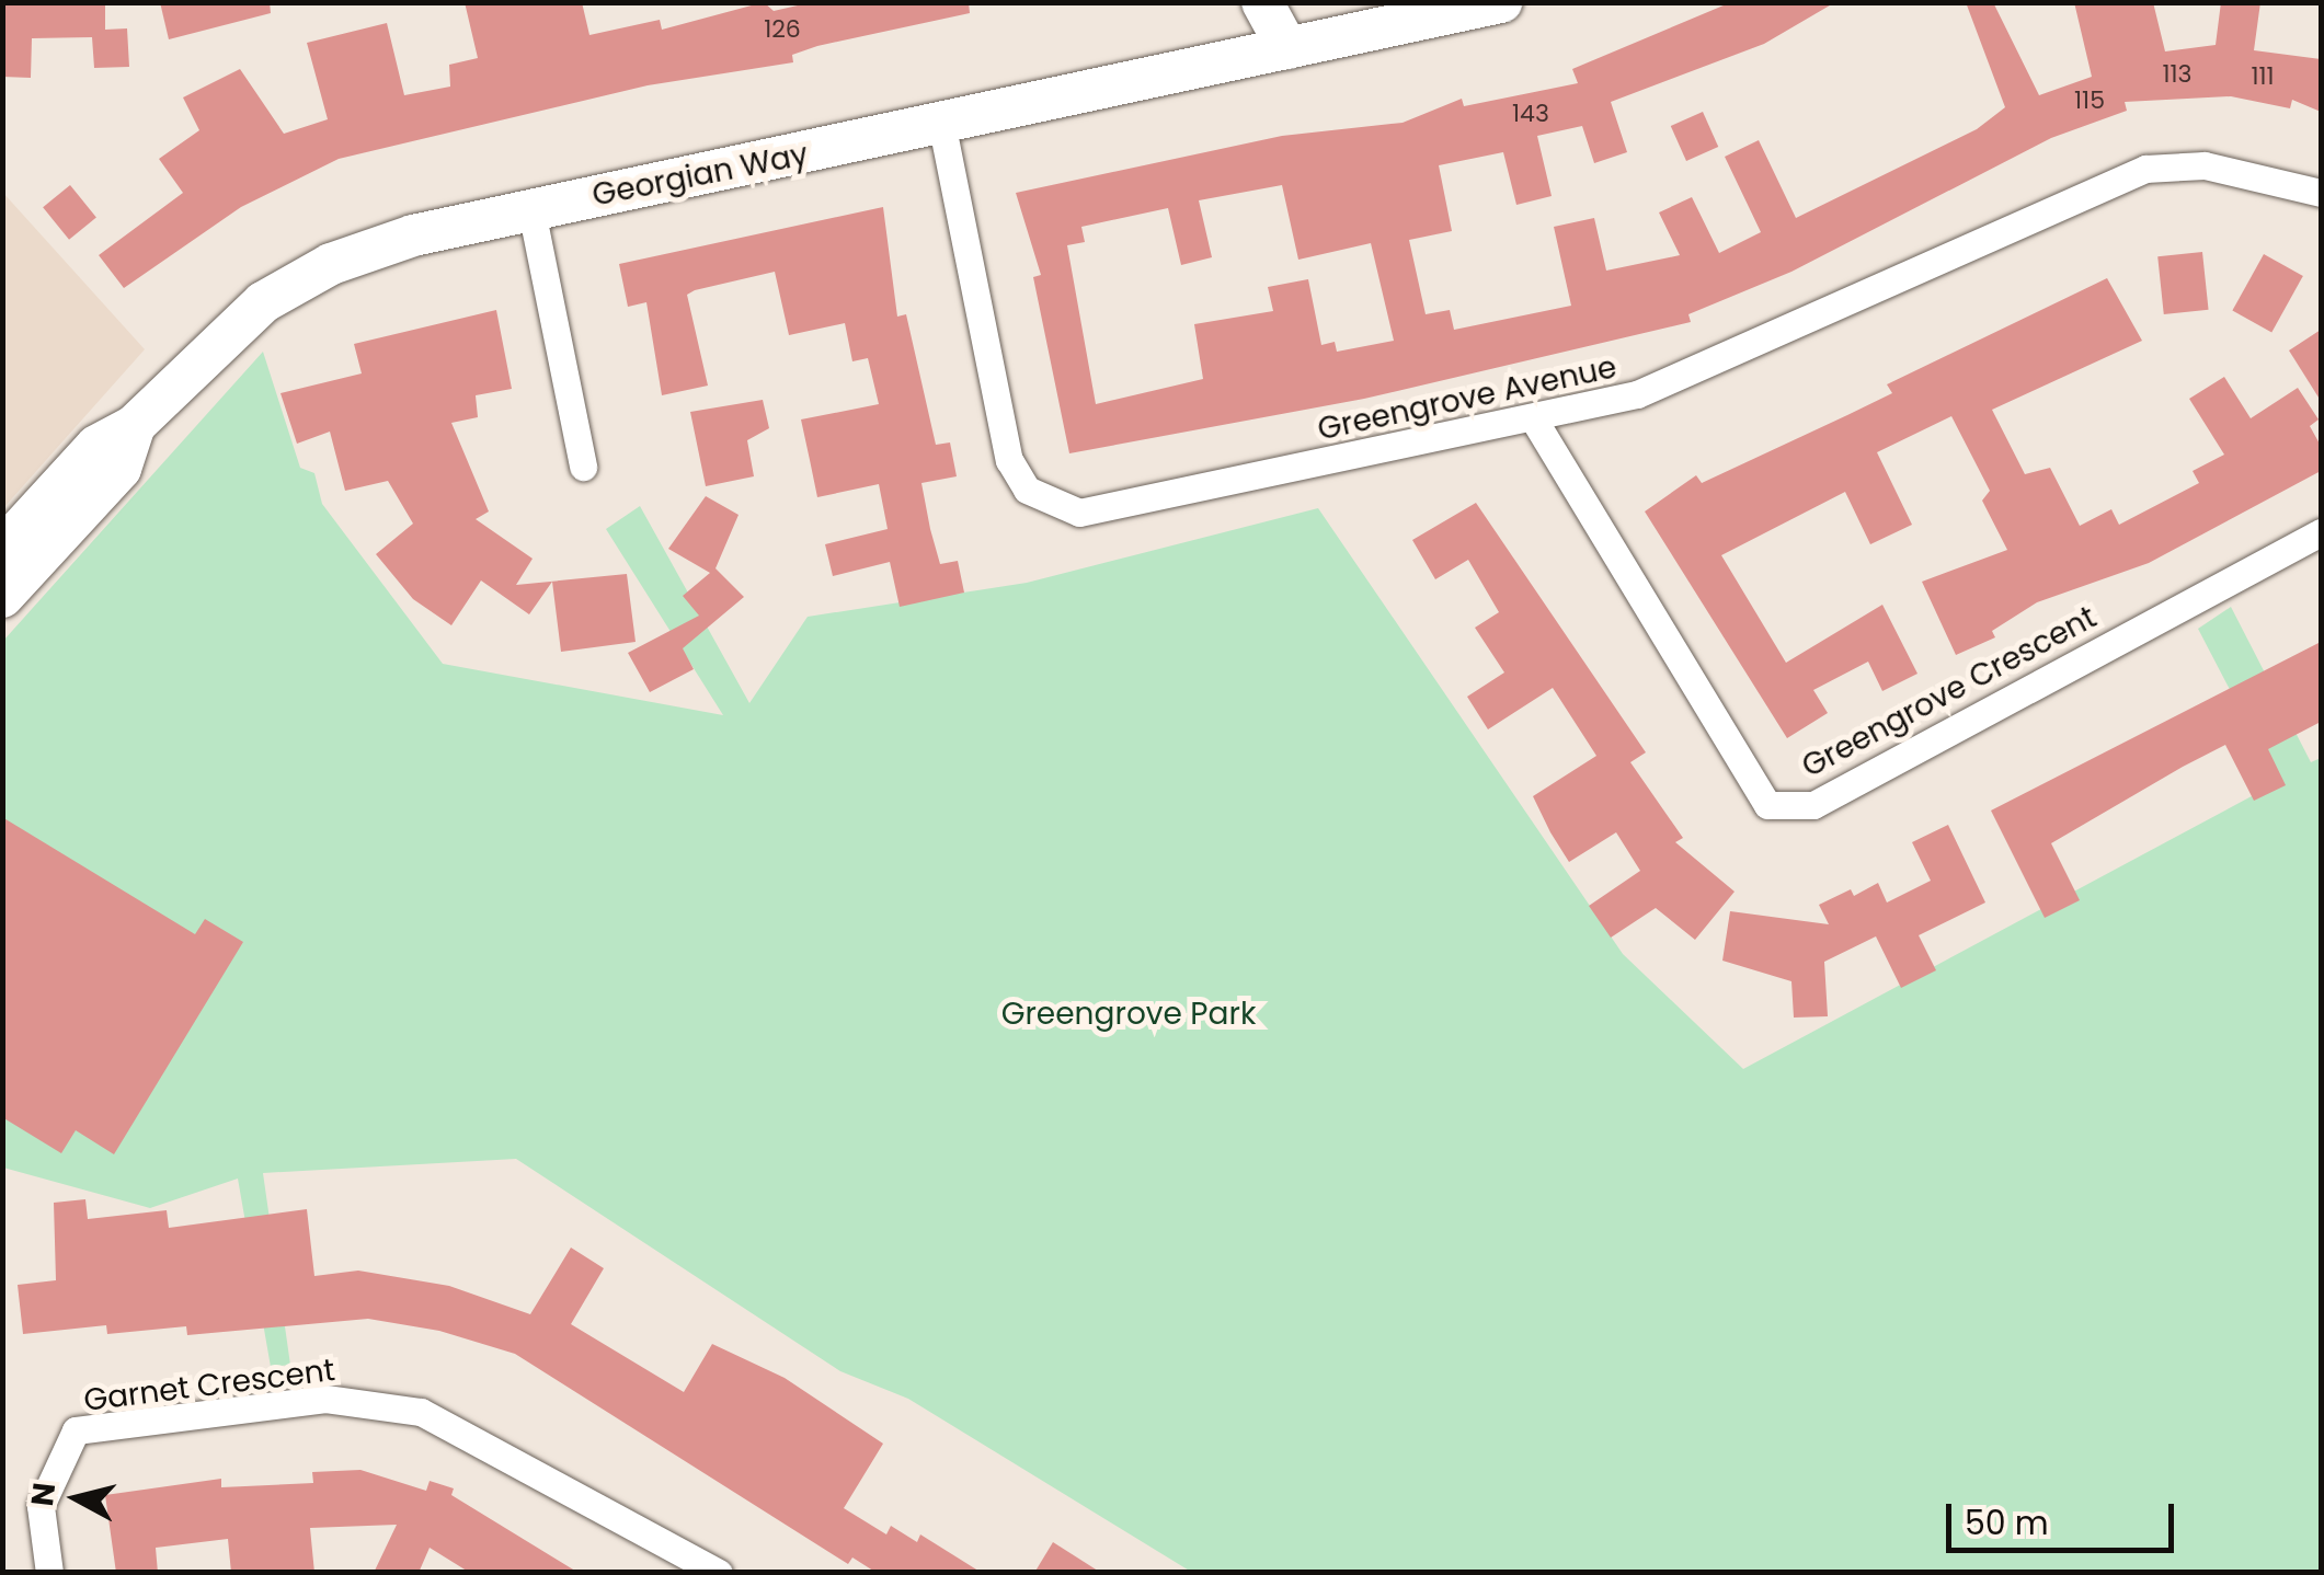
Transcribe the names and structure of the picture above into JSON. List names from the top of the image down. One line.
{"streets":{"street":["Georgian Way","Greengrove Avenue","Greengrove Crescent","Garnet Crescent"]},"crossings":[["Georgian Way","Greengrove Avenue"],["Greengrove Avenue","Greengrove Crescent"]],"parks":["Greengrove Park"],"house_numbers":["126","113","111","115","143"],"scale_bar":"50 m","north":"left"}
